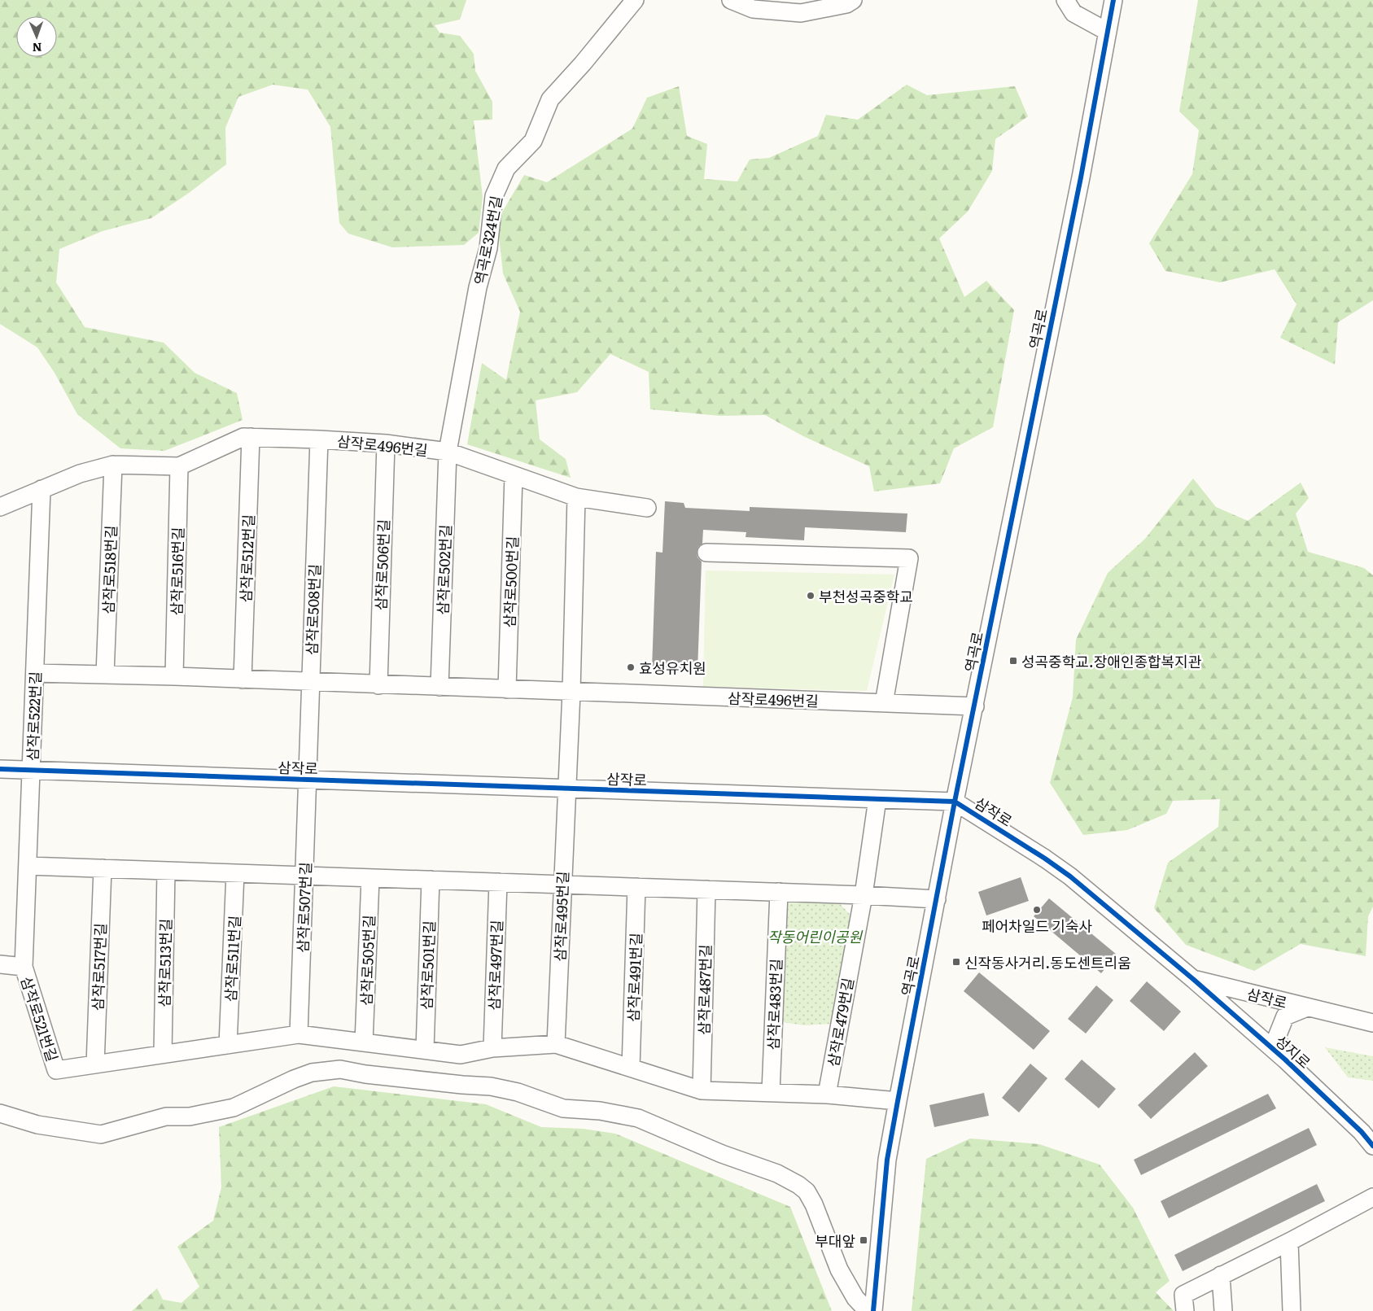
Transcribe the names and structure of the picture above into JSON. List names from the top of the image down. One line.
{"streets":{"street":["역곡로324번길","역곡로","삼작로496번길","삼작로512번길","삼작로506번길","삼작로518번길","삼작로502번길","삼작로516번길","삼작로500번길","삼작로508번길","삼작로522번길","삼작로","삼작로507번길","삼작로495번길","삼작로511번길","삼작로505번길","삼작로513번길","삼작로501번길","삼작로497번길","삼작로517번길","삼작로491번길","삼작로487번길","삼작로483번길","삼작로521번길","삼작로479번길","성지로"]},"crossings":[["역곡로324번길","삼작로496번길"],["역곡로324번길","삼작로502번길"],["역곡로","삼작로496번길"],["역곡로","삼작로"],["삼작로496번길","삼작로512번길"],["삼작로496번길","삼작로506번길"],["삼작로496번길","삼작로518번길"],["삼작로496번길","삼작로502번길"],["삼작로496번길","삼작로516번길"],["삼작로496번길","삼작로500번길"],["삼작로496번길","삼작로508번길"],["삼작로496번길","삼작로522번길"],["삼작로508번길","삼작로"],["삼작로508번길","삼작로507번길"],["삼작로522번길","삼작로"],["삼작로522번길","삼작로521번길"],["삼작로","삼작로507번길"],["삼작로","삼작로495번길"],["삼작로","삼작로479번길"],["삼작로","성지로"],["삼작로517번길","삼작로521번길"]],"parks":["작동어린이공원"],"places":{"other":["부천성곡중학교","효성유치원","페어차일드 기숙사"],"transit":["성곡중학교.장애인종합복지관","신작동사거리.동도센트리움","부대앞"]},"north":"bottom"}
